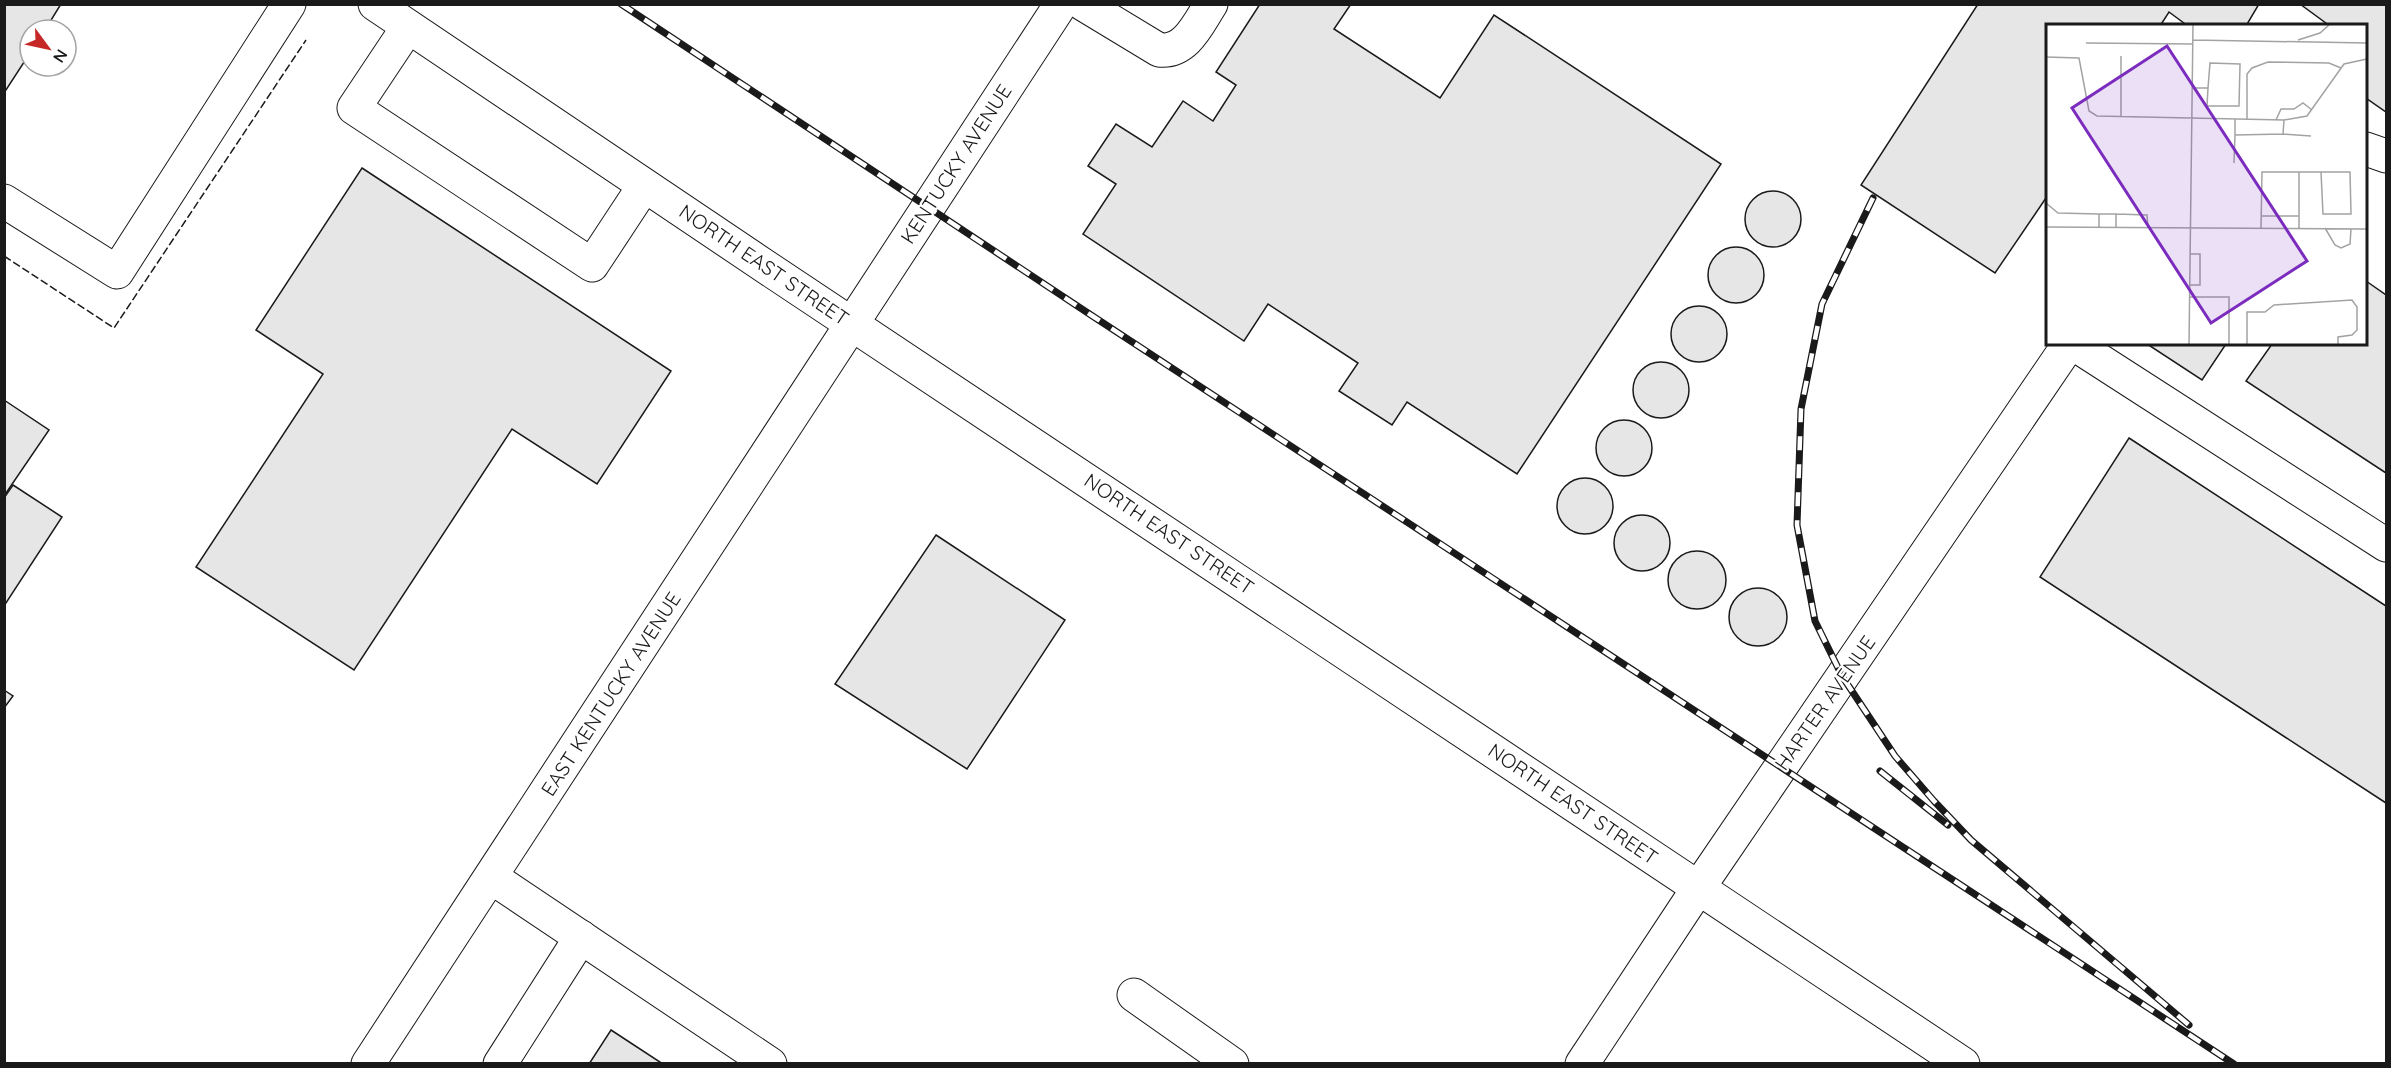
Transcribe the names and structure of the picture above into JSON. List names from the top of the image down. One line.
{"streets":{"street":["KENTUCKY AVENUE","NORTH EAST STREET","EAST KENTUCKY AVENUE","HARTER AVENUE"]},"crossings":[["KENTUCKY AVENUE","NORTH EAST STREET"],["KENTUCKY AVENUE","EAST KENTUCKY AVENUE"],["NORTH EAST STREET","EAST KENTUCKY AVENUE"],["NORTH EAST STREET","HARTER AVENUE"]],"north":"bottom right"}
